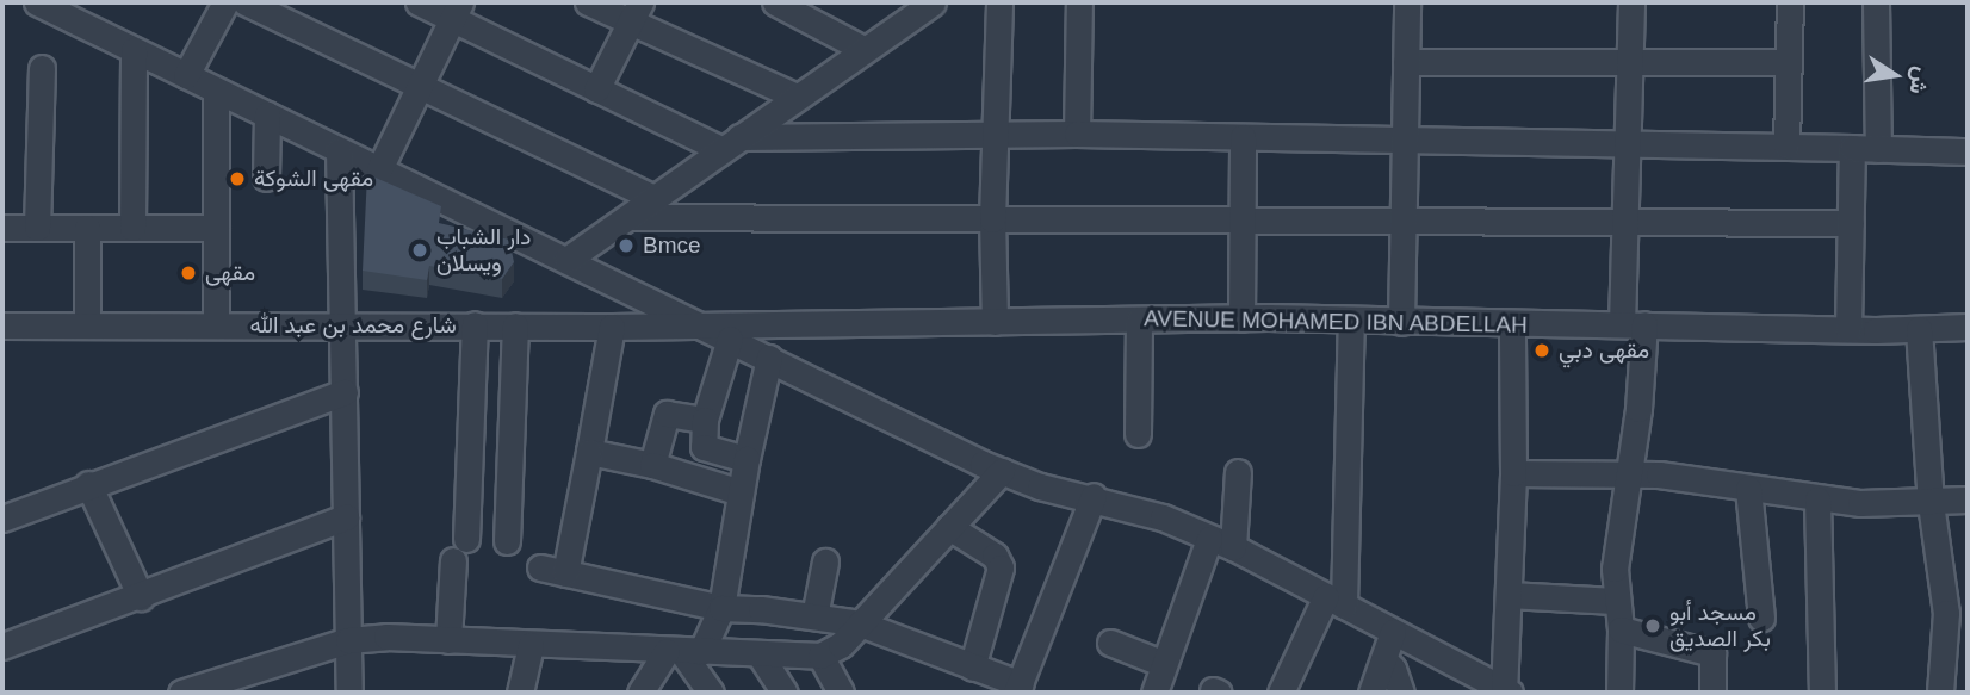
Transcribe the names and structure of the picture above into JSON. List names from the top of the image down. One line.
{"streets":{"street":["AVENUE MOHAMED IBN ABDELLAH","شارع محمد بن عبد الله"]},"crossings":[["AVENUE MOHAMED IBN ABDELLAH","شارع محمد بن عبد الله"]],"places":["مقهى الشوكة","Bmce","دار الشباب ويسلان","مقهى","مقهى دبي","مسجد أبو بكر الصديق"],"north":"right"}
